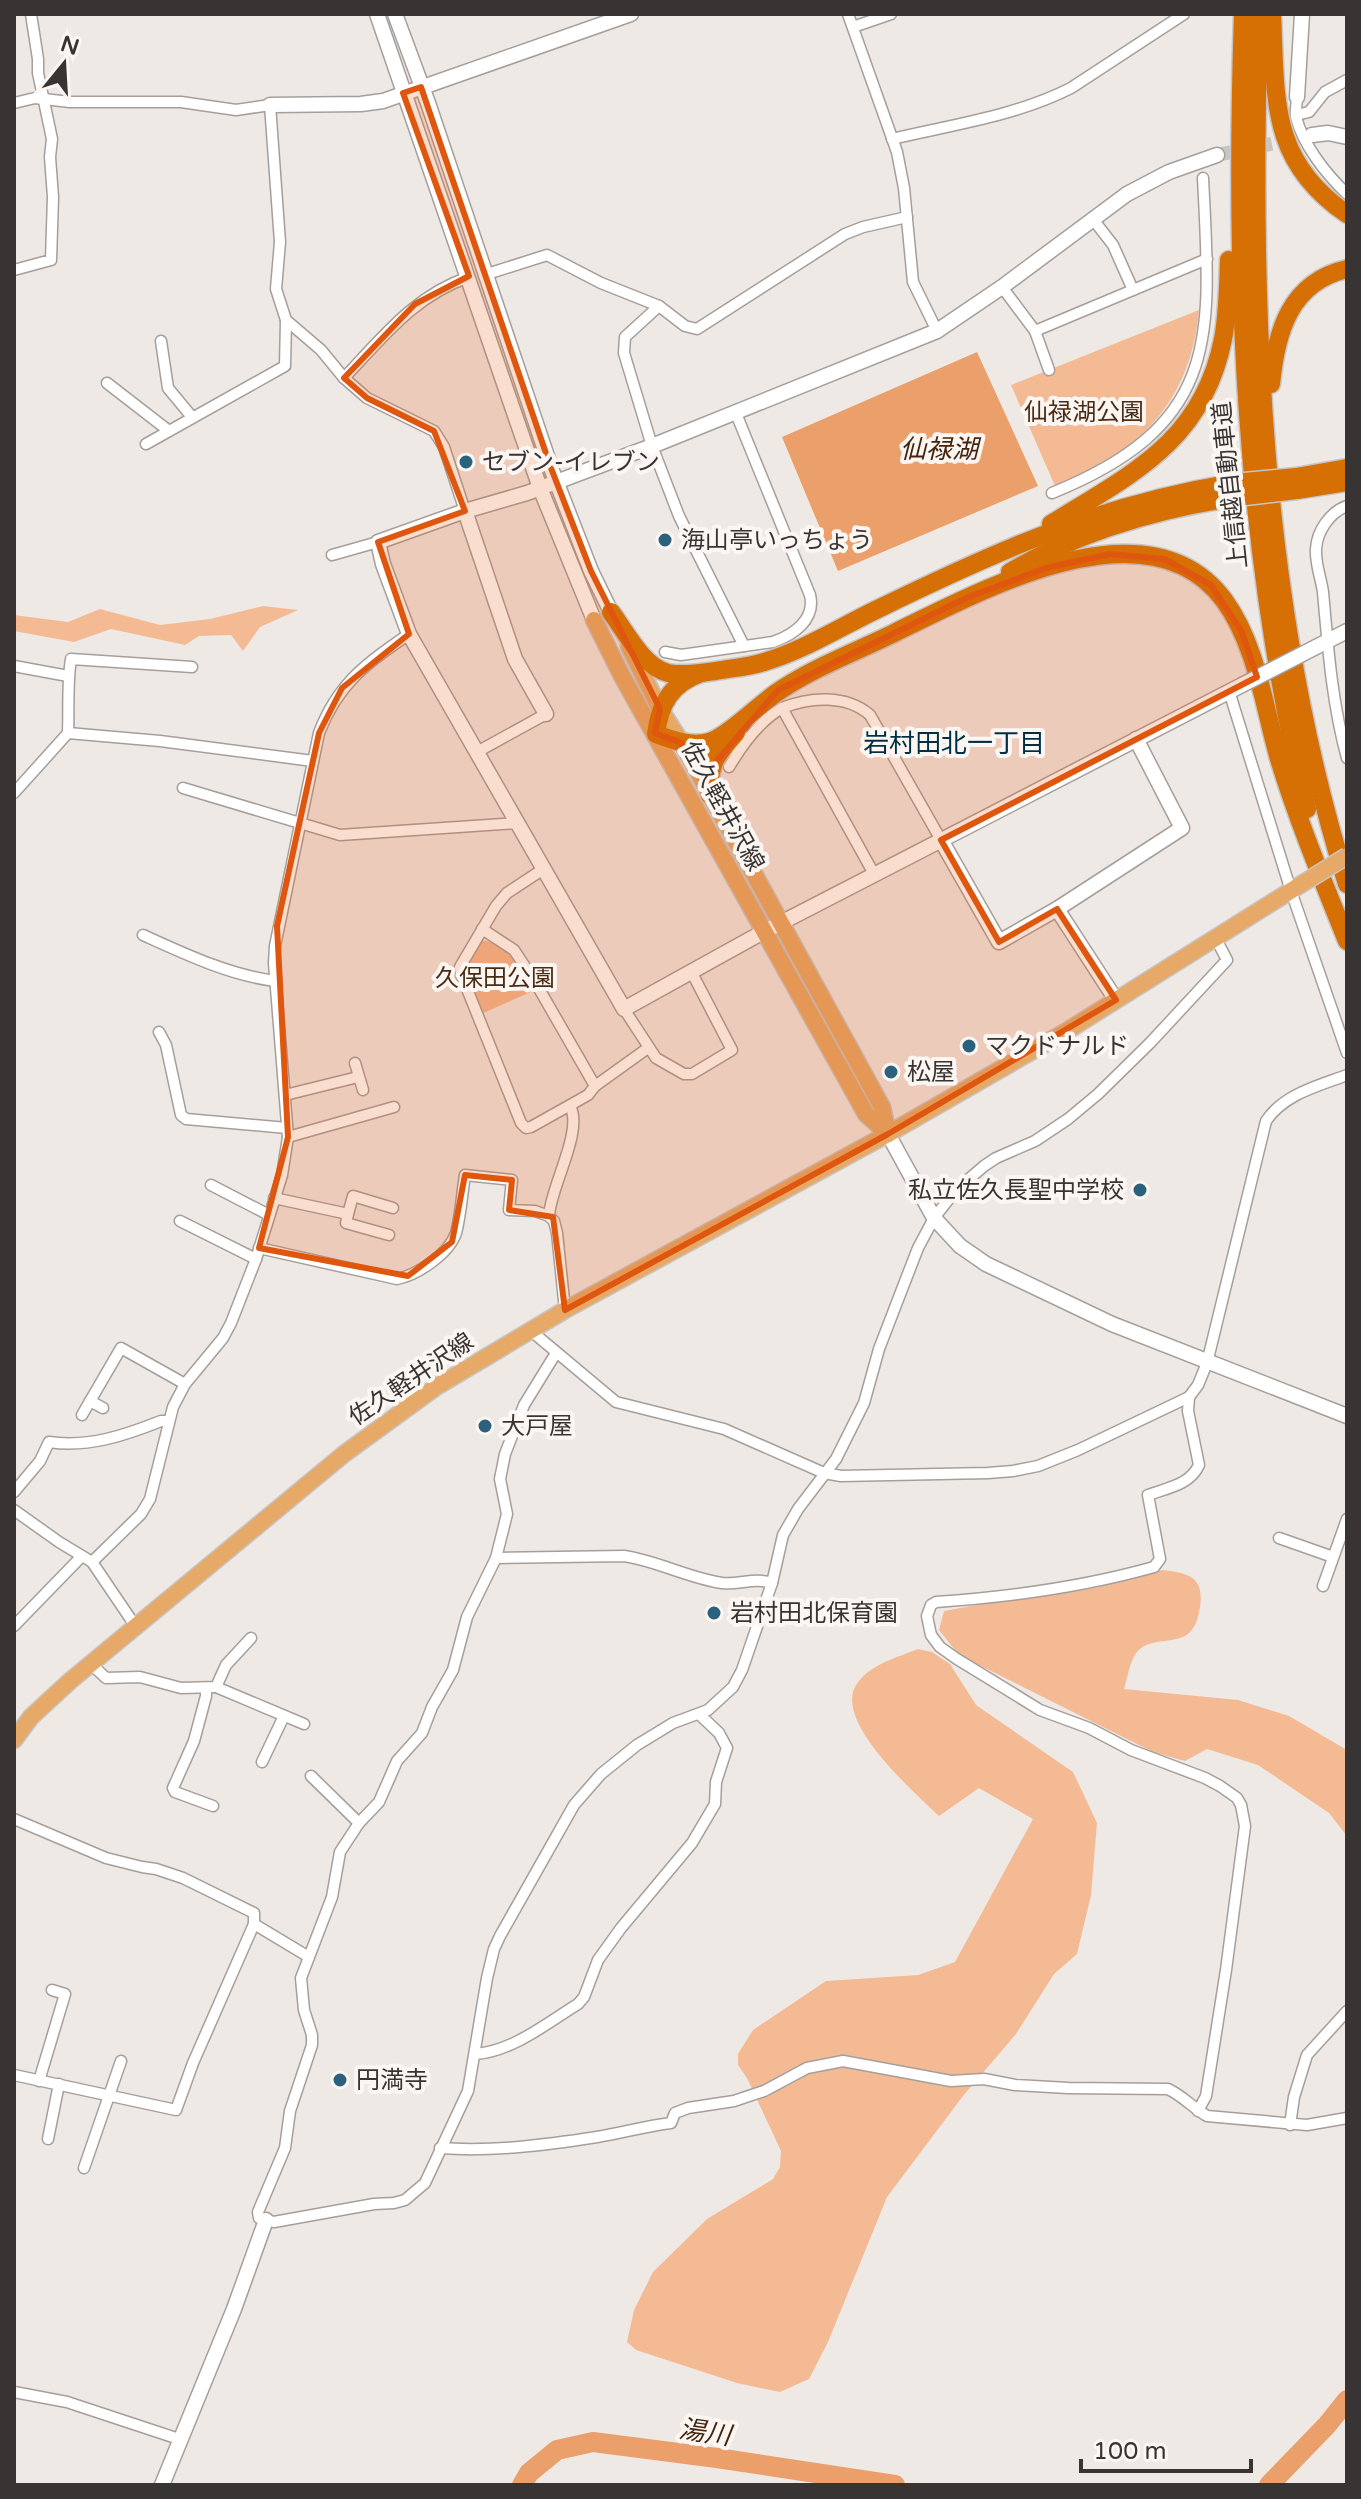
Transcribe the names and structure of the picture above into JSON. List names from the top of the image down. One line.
{"streets":{"highway":["上信越自動車道"],"main road":["佐久軽井沢線"]},"districts":["岩村田北一丁目"],"water":["仙禄湖","湯川"],"parks":["仙禄湖公園","久保田公園"],"places":["セブン-イレブン","海山亭いっちょう","マクドナルド","松屋","私立佐久長聖中学校","大戸屋","岩村田北保育園","円満寺"],"scale_bar":"100 m","north":"top"}
